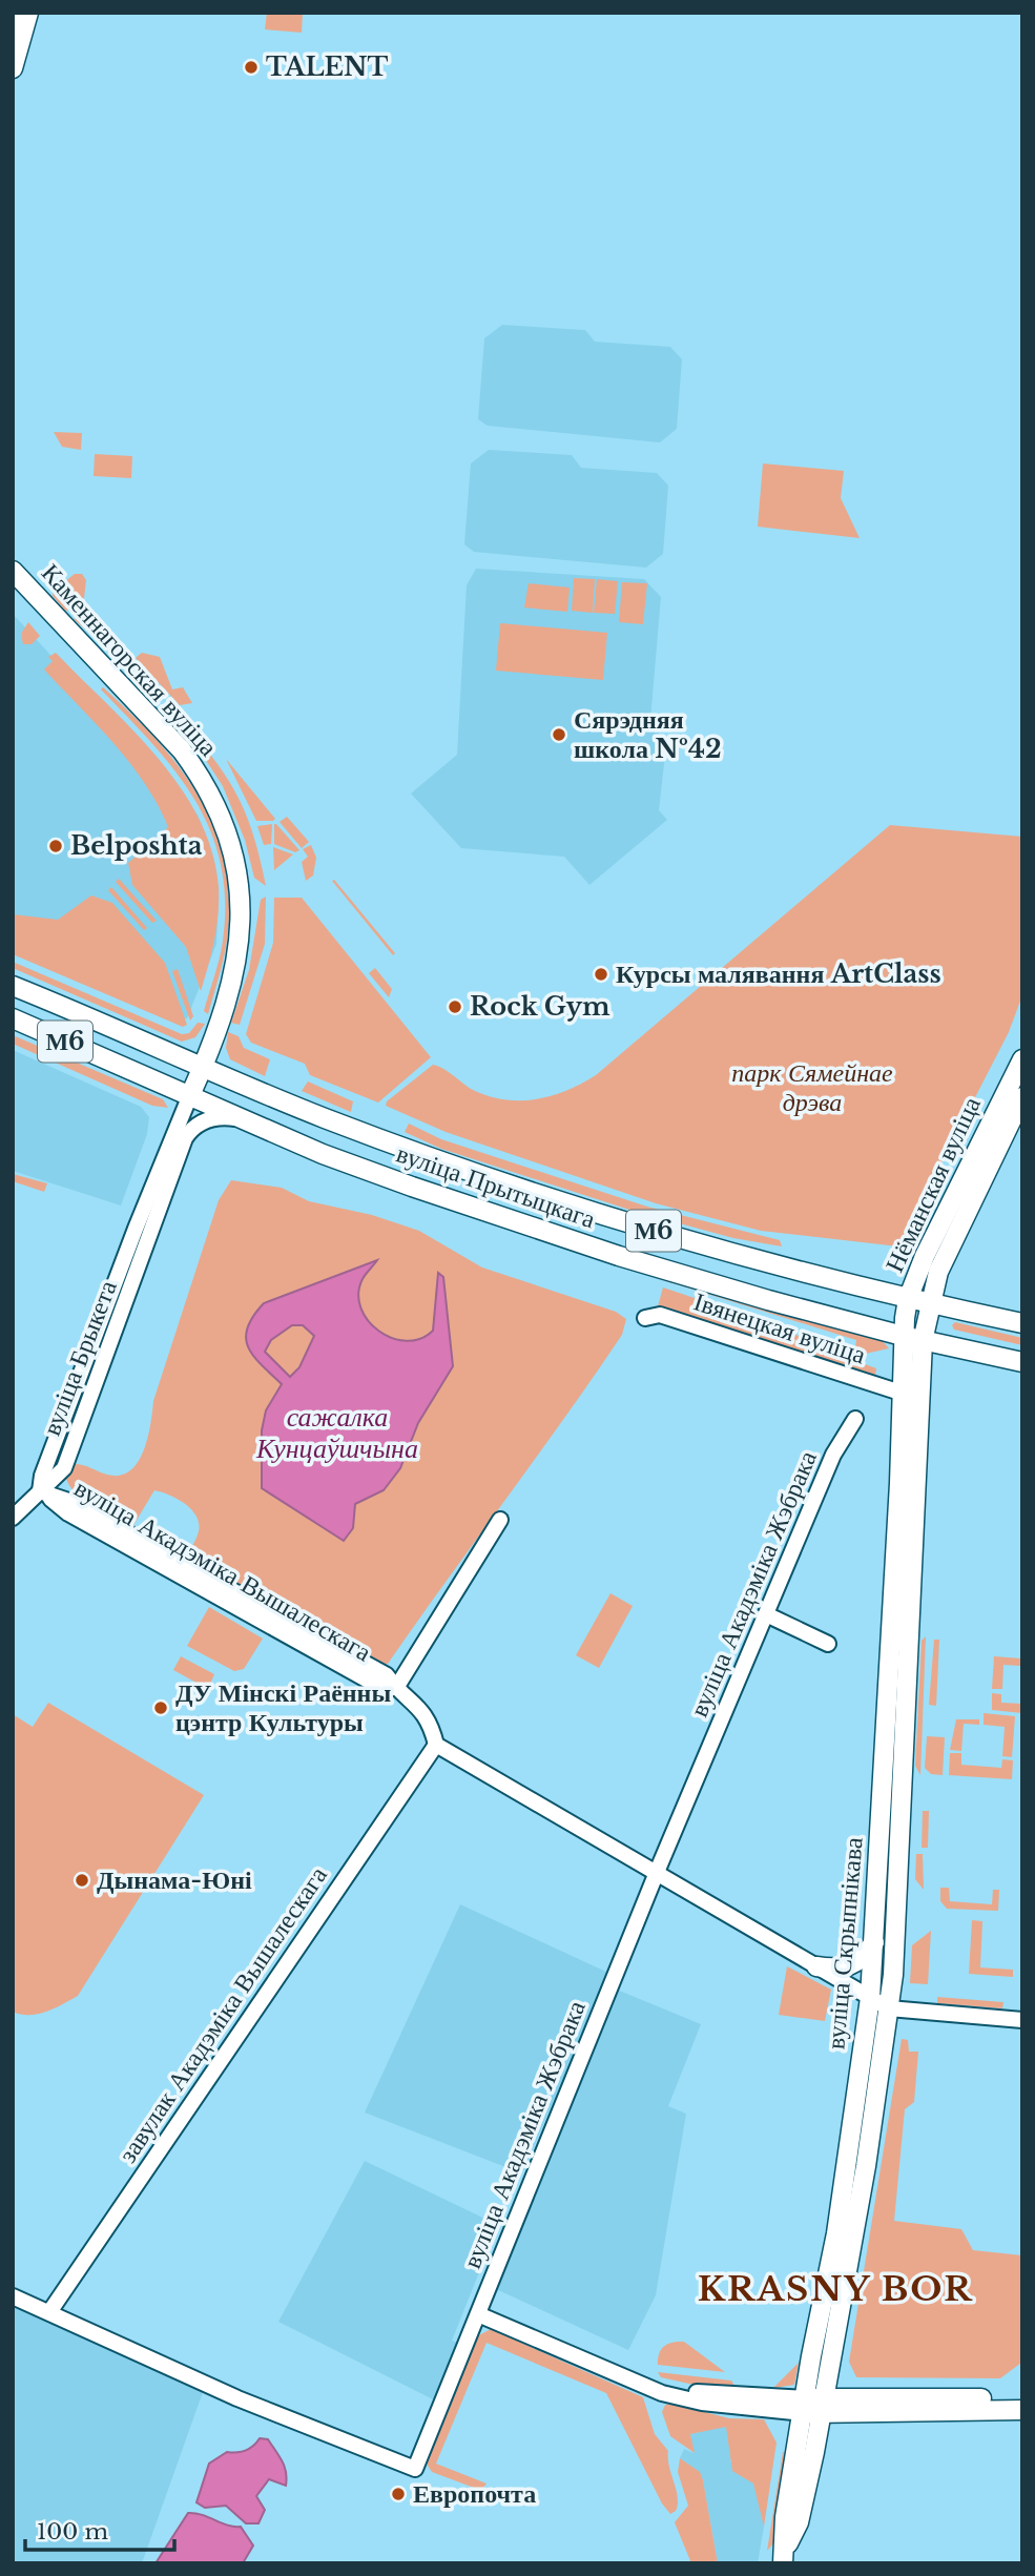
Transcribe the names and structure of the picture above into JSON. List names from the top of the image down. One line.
{"streets":{"main road":["Каменнагорская вуліца","М6","Нёманская вуліца","вуліца Прытыцкага","вуліца Скрыпнікава"],"street":["Івянецкая вуліца","вуліца Брыкета","вуліца Акадэміка Вышалескага","вуліца Акадэміка Жэбрака","завулак Акадэміка Вышалескага"]},"crossings":[["Нёманская вуліца","вуліца Прытыцкага"],["Нёманская вуліца","вуліца Скрыпнікава"],["вуліца Прытыцкага","вуліца Брыкета"],["вуліца Прытыцкага","вуліца Скрыпнікава"],["Івянецкая вуліца","вуліца Скрыпнікава"],["вуліца Брыкета","вуліца Акадэміка Вышалескага"],["вуліца Акадэміка Вышалескага","завулак Акадэміка Вышалескага"],["вуліца Акадэміка Жэбрака","завулак Акадэміка Вышалескага"]],"districts":["KRASNY BOR"],"water":["сажалка Кунцаўшчына"],"parks":["парк Сямейнае дрэва"],"places":["TALENT","Сярэдняя школа №42","Belposhta","Курсы малявання ArtClass","Rock Gym","ДУ Мінскі Раённы цэнтр Культуры","Дынама-Юні","Европочта"],"scale_bar":"100 m"}
